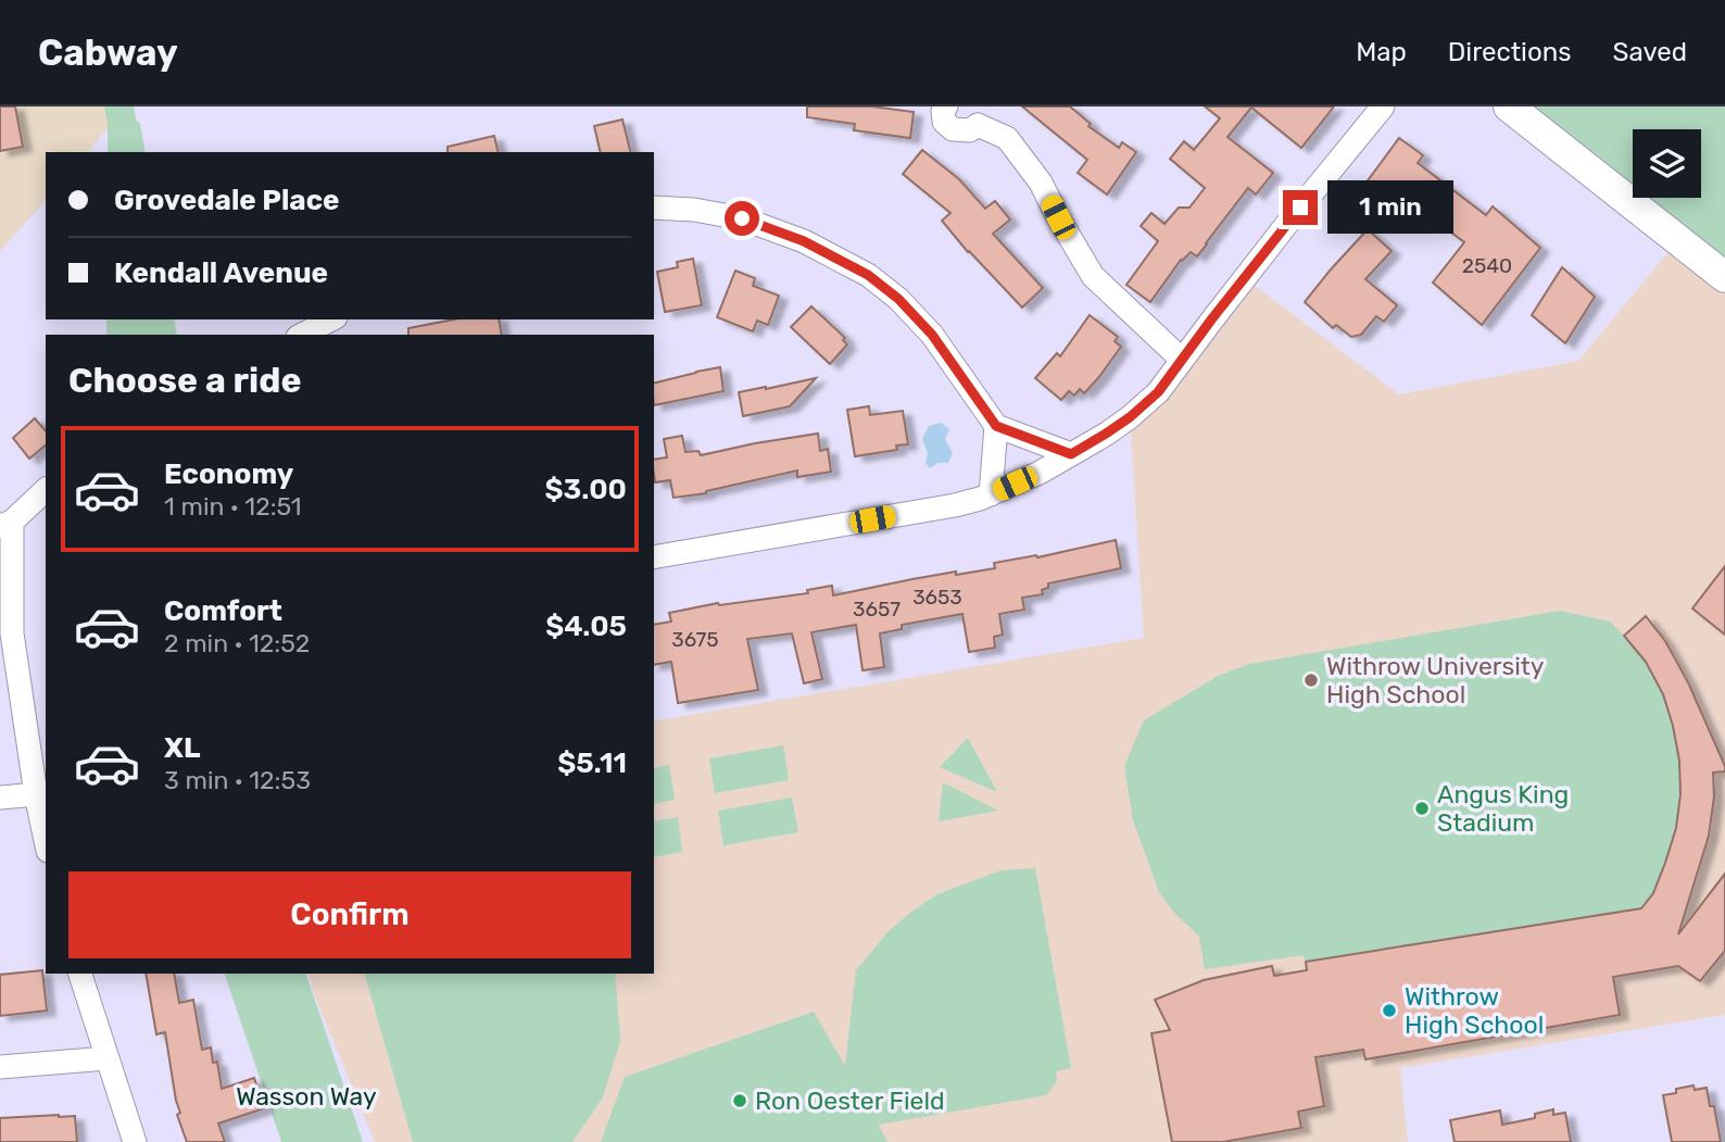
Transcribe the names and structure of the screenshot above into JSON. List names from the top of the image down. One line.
{"parks":["Wasson Way"],"places":["Withrow University High School","Angus King Stadium","Withrow High School","Ron Oester Field"],"house_numbers":["2540","3653","3657","3675"],"page":{"header":"Cabway","nav":["Map","Directions","Saved"],"banner":["Grovedale Place","Kendall Avenue"],"bubble":"1 min","heading":"Choose a ride","list":[{"name":"Economy","note":"1 min · 12:51","value":"$3.00"},{"name":"Comfort","note":"2 min · 12:52","value":"$4.05"},{"name":"XL","note":"3 min · 12:53","value":"$5.11"}],"buttons":"Confirm"}}
